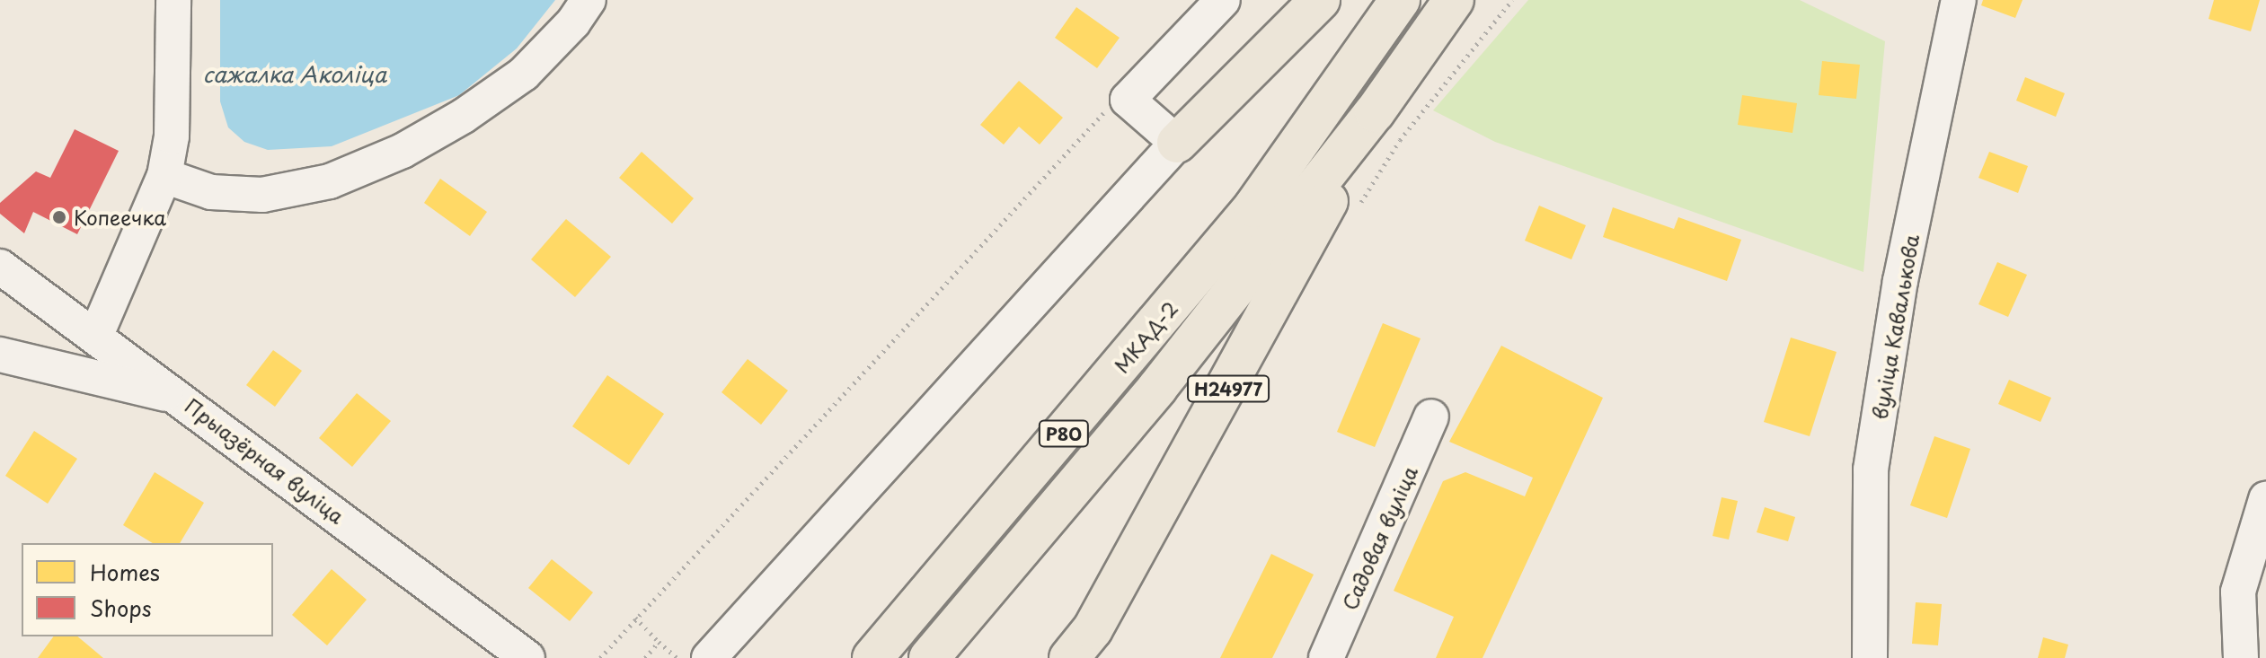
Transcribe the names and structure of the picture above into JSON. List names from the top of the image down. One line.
{"streets":{"highway":["МКАД-2","Н24977","Р80"],"street":["вуліца Кавалькова","Прыазёрная вуліца","Садовая вуліца"]},"crossings":[["Н24977","Р80"]],"water":["сажалка Аколіца"],"places":["Копеечка"],"legend":["Homes","Shops"]}
